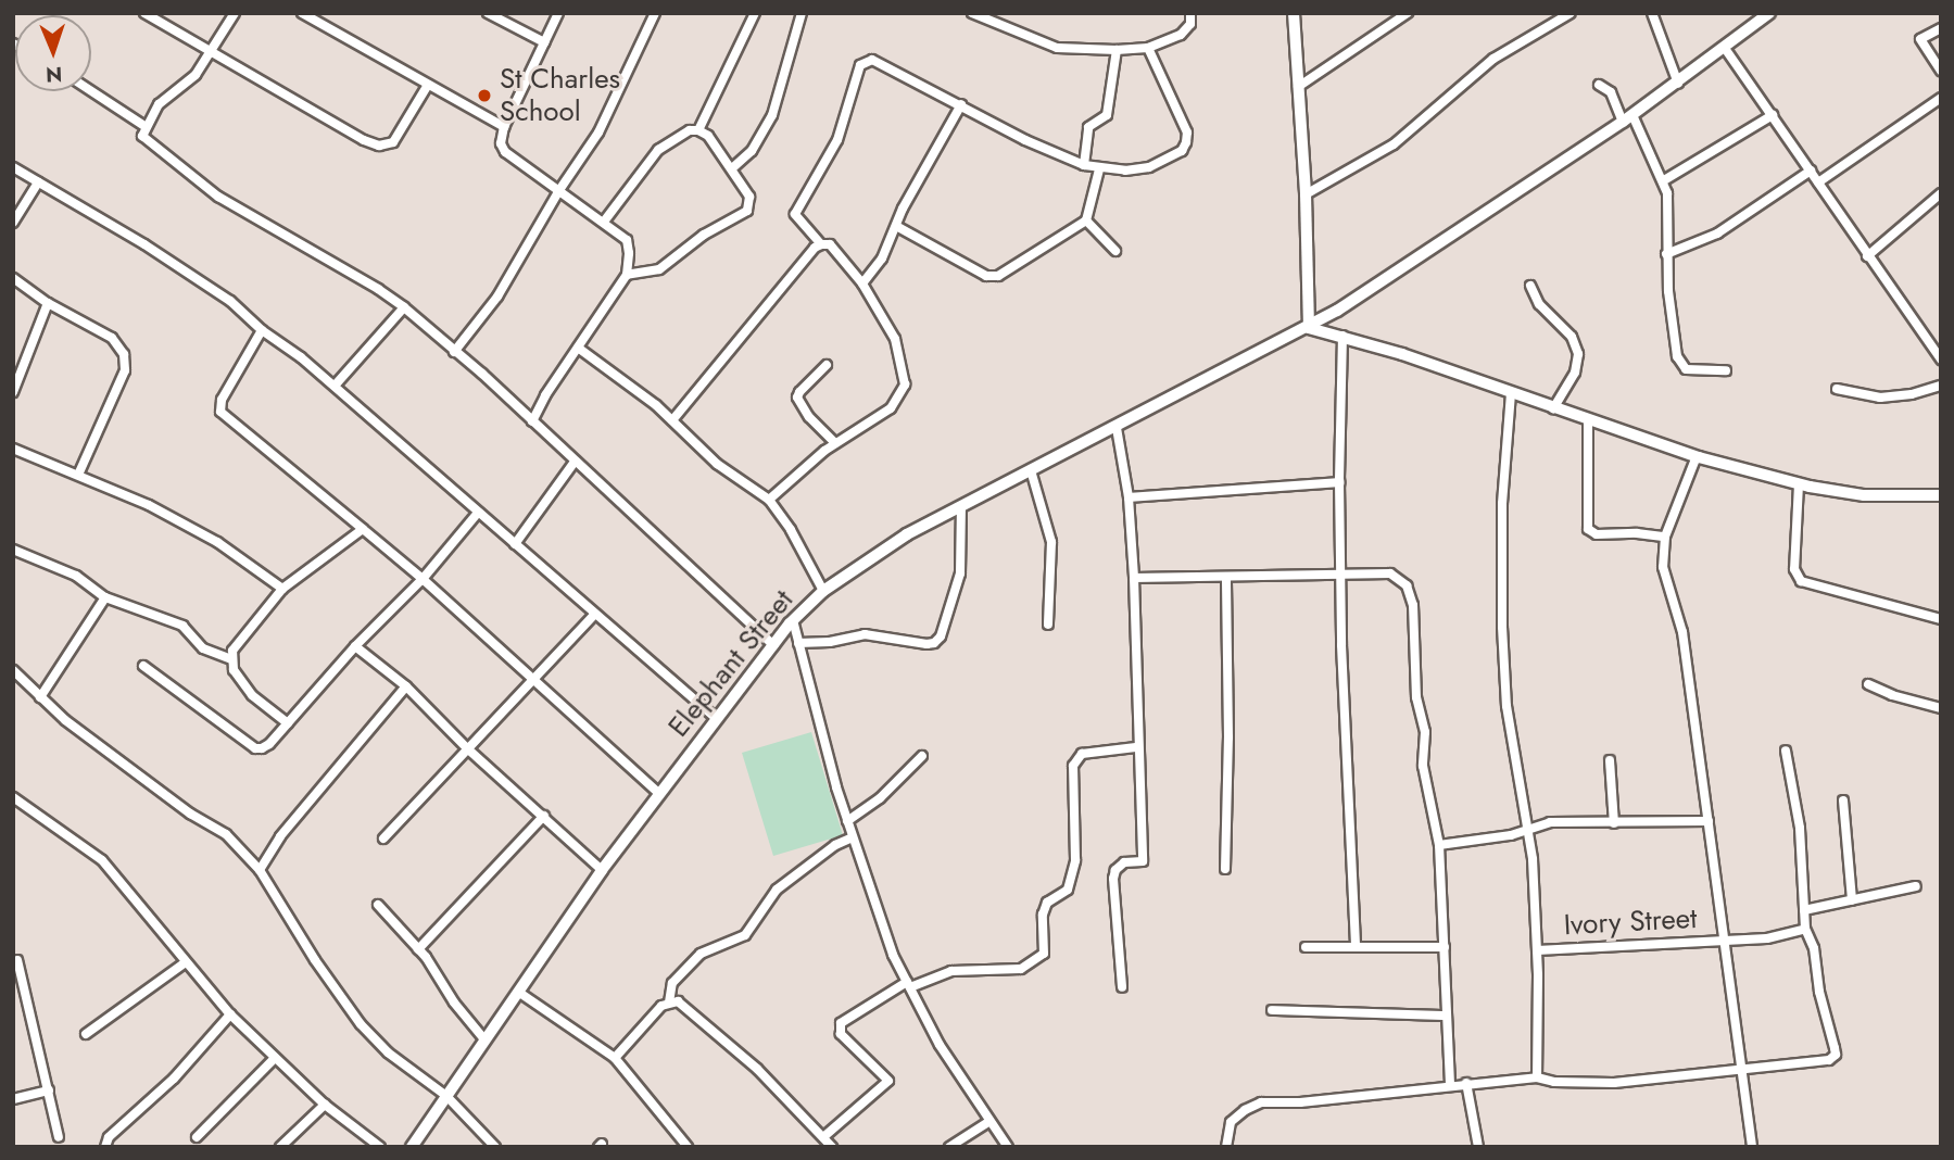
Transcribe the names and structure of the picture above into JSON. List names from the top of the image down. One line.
{"streets":{"main road":["Elephant Street"],"street":["Ivory Street"]},"places":["St Charles School"],"north":"bottom"}
